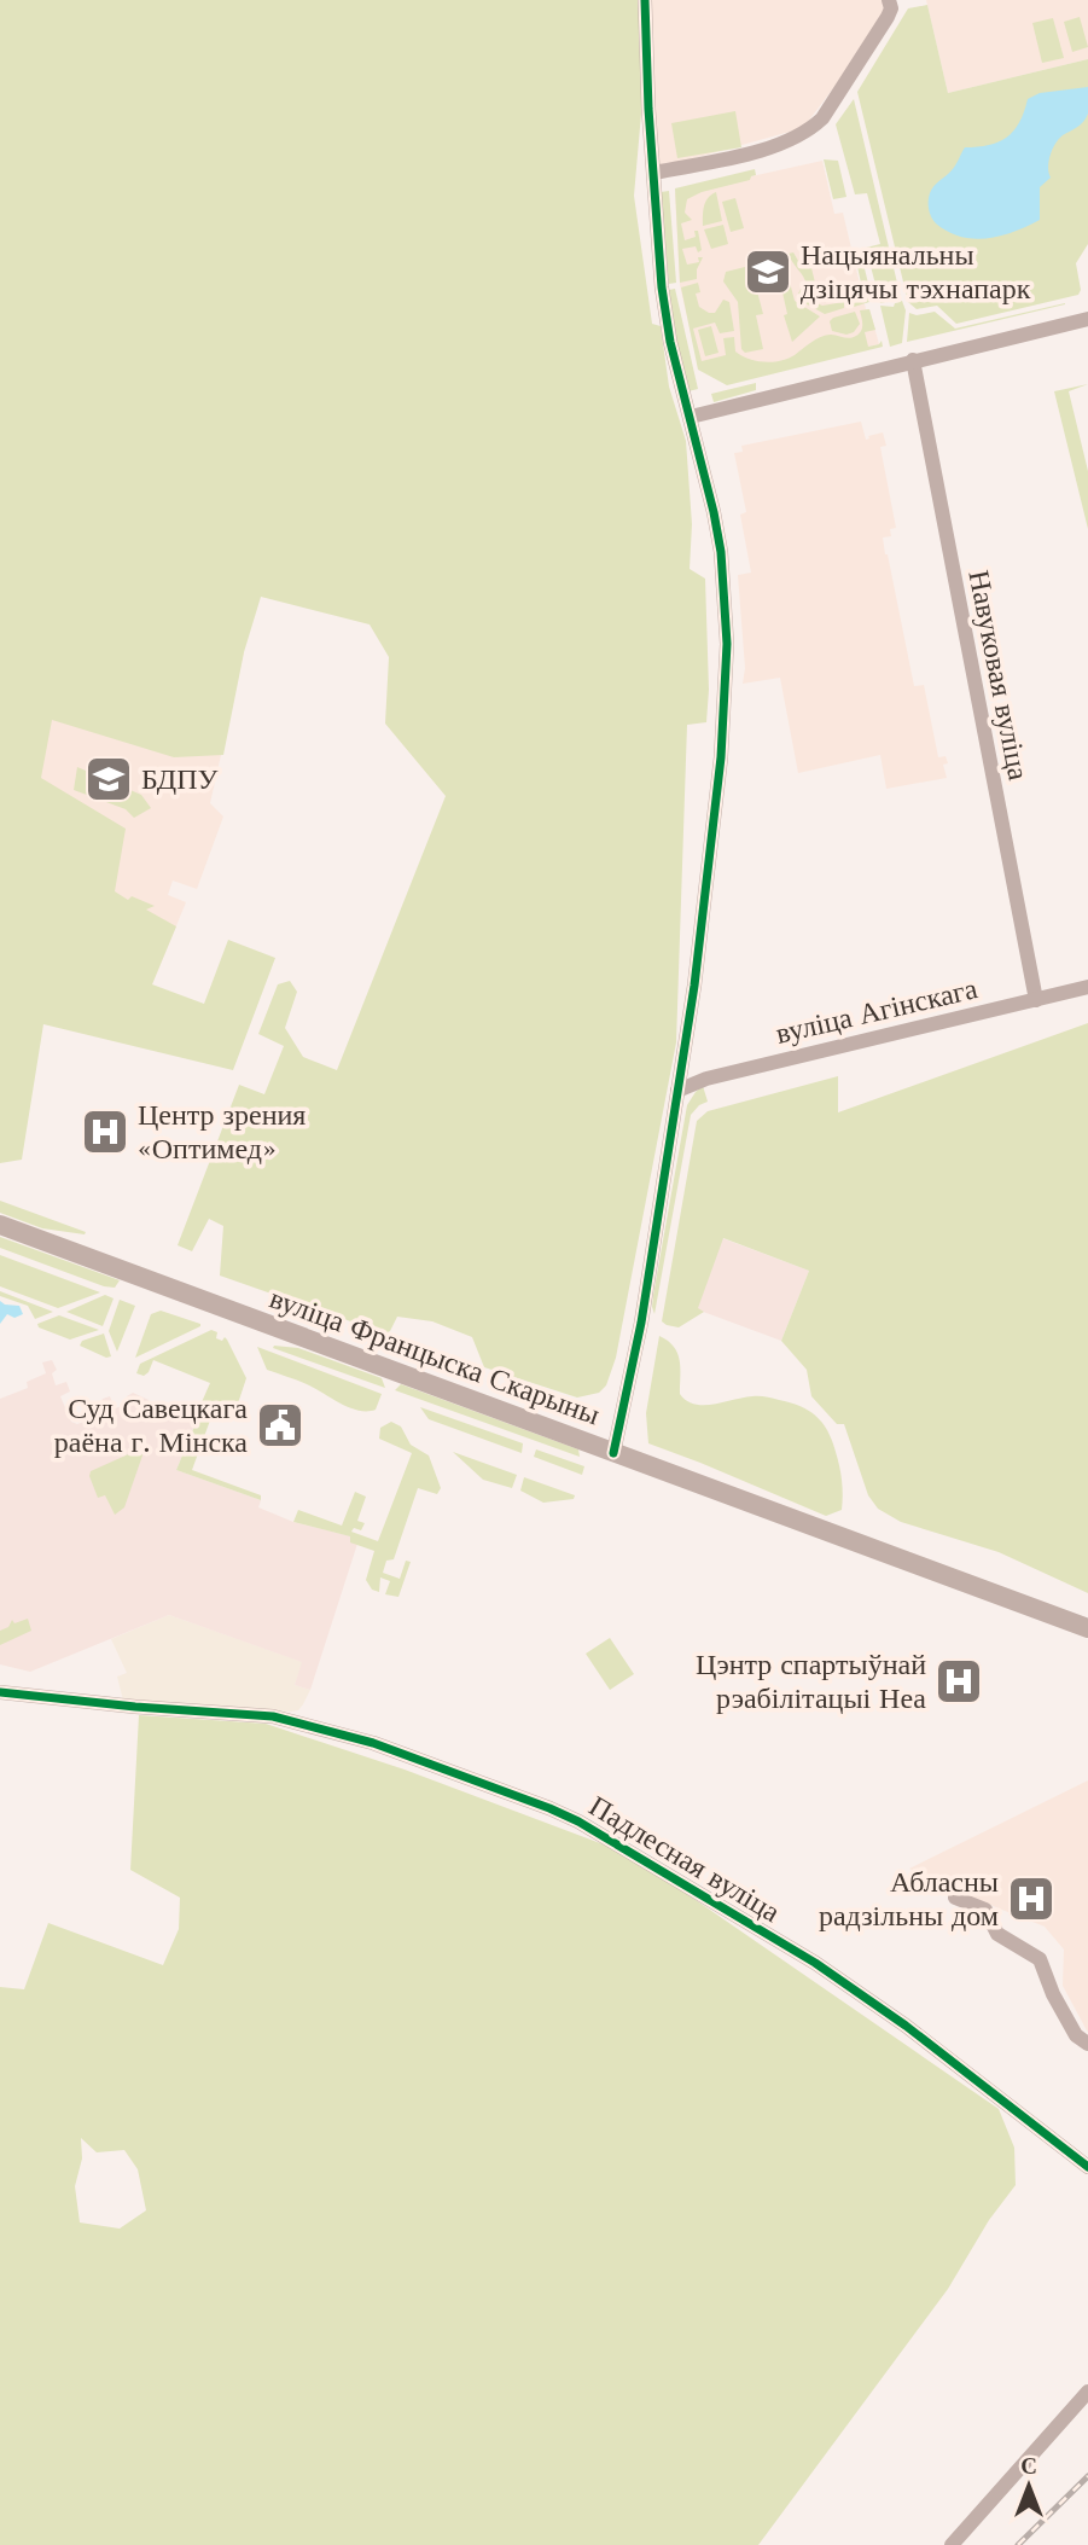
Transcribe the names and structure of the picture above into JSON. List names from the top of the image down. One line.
{"streets":{"main road":["вуліца Францыска Скарыны"],"street":["Навуковая вуліца","вуліца Агінскага","Падлесная вуліца"]},"crossings":[["Навуковая вуліца","вуліца Агінскага"]],"places":{"school or university":["Нацыянальны дзіцячы тэхнапарк","БДПУ"],"hospital":["Центр зрения «Оптимед»","Цэнтр спартыўнай рэабілітацыі Неа","Абласны радзільны дом"],"public building":["Суд Савецкага раёна г. Мінска"]},"north":"top"}
